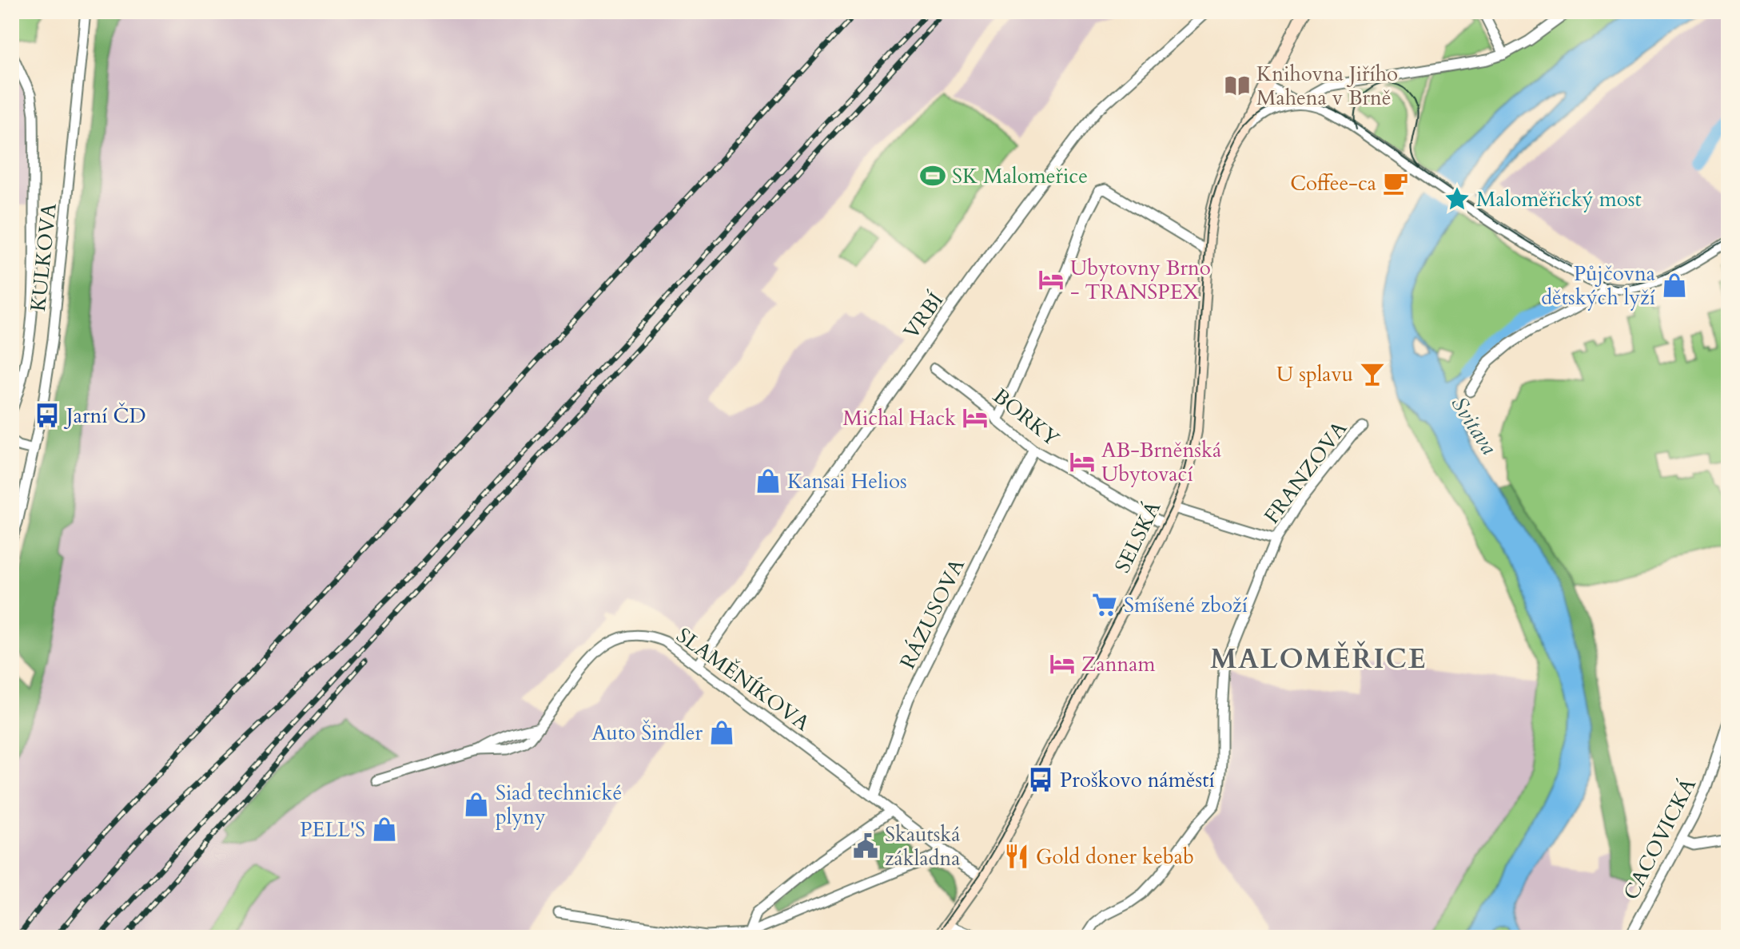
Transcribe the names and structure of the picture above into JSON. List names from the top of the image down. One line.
{"streets":{"main road":["SELSKÁ"],"street":["KULKOVA","VRBÍ","BORKY","FRANZOVA","RÁZUSOVA","SLAMĚNÍKOVA","CACOVICKÁ"]},"crossings":[["VRBÍ","SLAMĚNÍKOVA"],["BORKY","SELSKÁ"],["BORKY","RÁZUSOVA"],["FRANZOVA","SELSKÁ"],["RÁZUSOVA","SLAMĚNÍKOVA"]],"districts":["MALOMĚŘICE"],"water":["Svitava"],"places":{"library":["Knihovna Jiřího Mahena v Brně"],"sports":["SK Malomeřice"],"cafe":["Coffee-ca"],"place":["Maloměřický most"],"hotel":["Ubytovny Brno - TRANSPEX","Michal Hack","AB-Brněnská Ubytovací","Zannam"],"shop":["Půjčovna dětských lyží","Kansai Helios","Auto Šindler","Siad technické plyny","PELL'S"],"bar":["U splavu"],"bus stop":["Jarní ČD","Proškovo náměstí"],"supermarket":["Smíšené zboží"],"public building":["Skautská základna"],"restaurant":["Gold doner kebab"]}}
